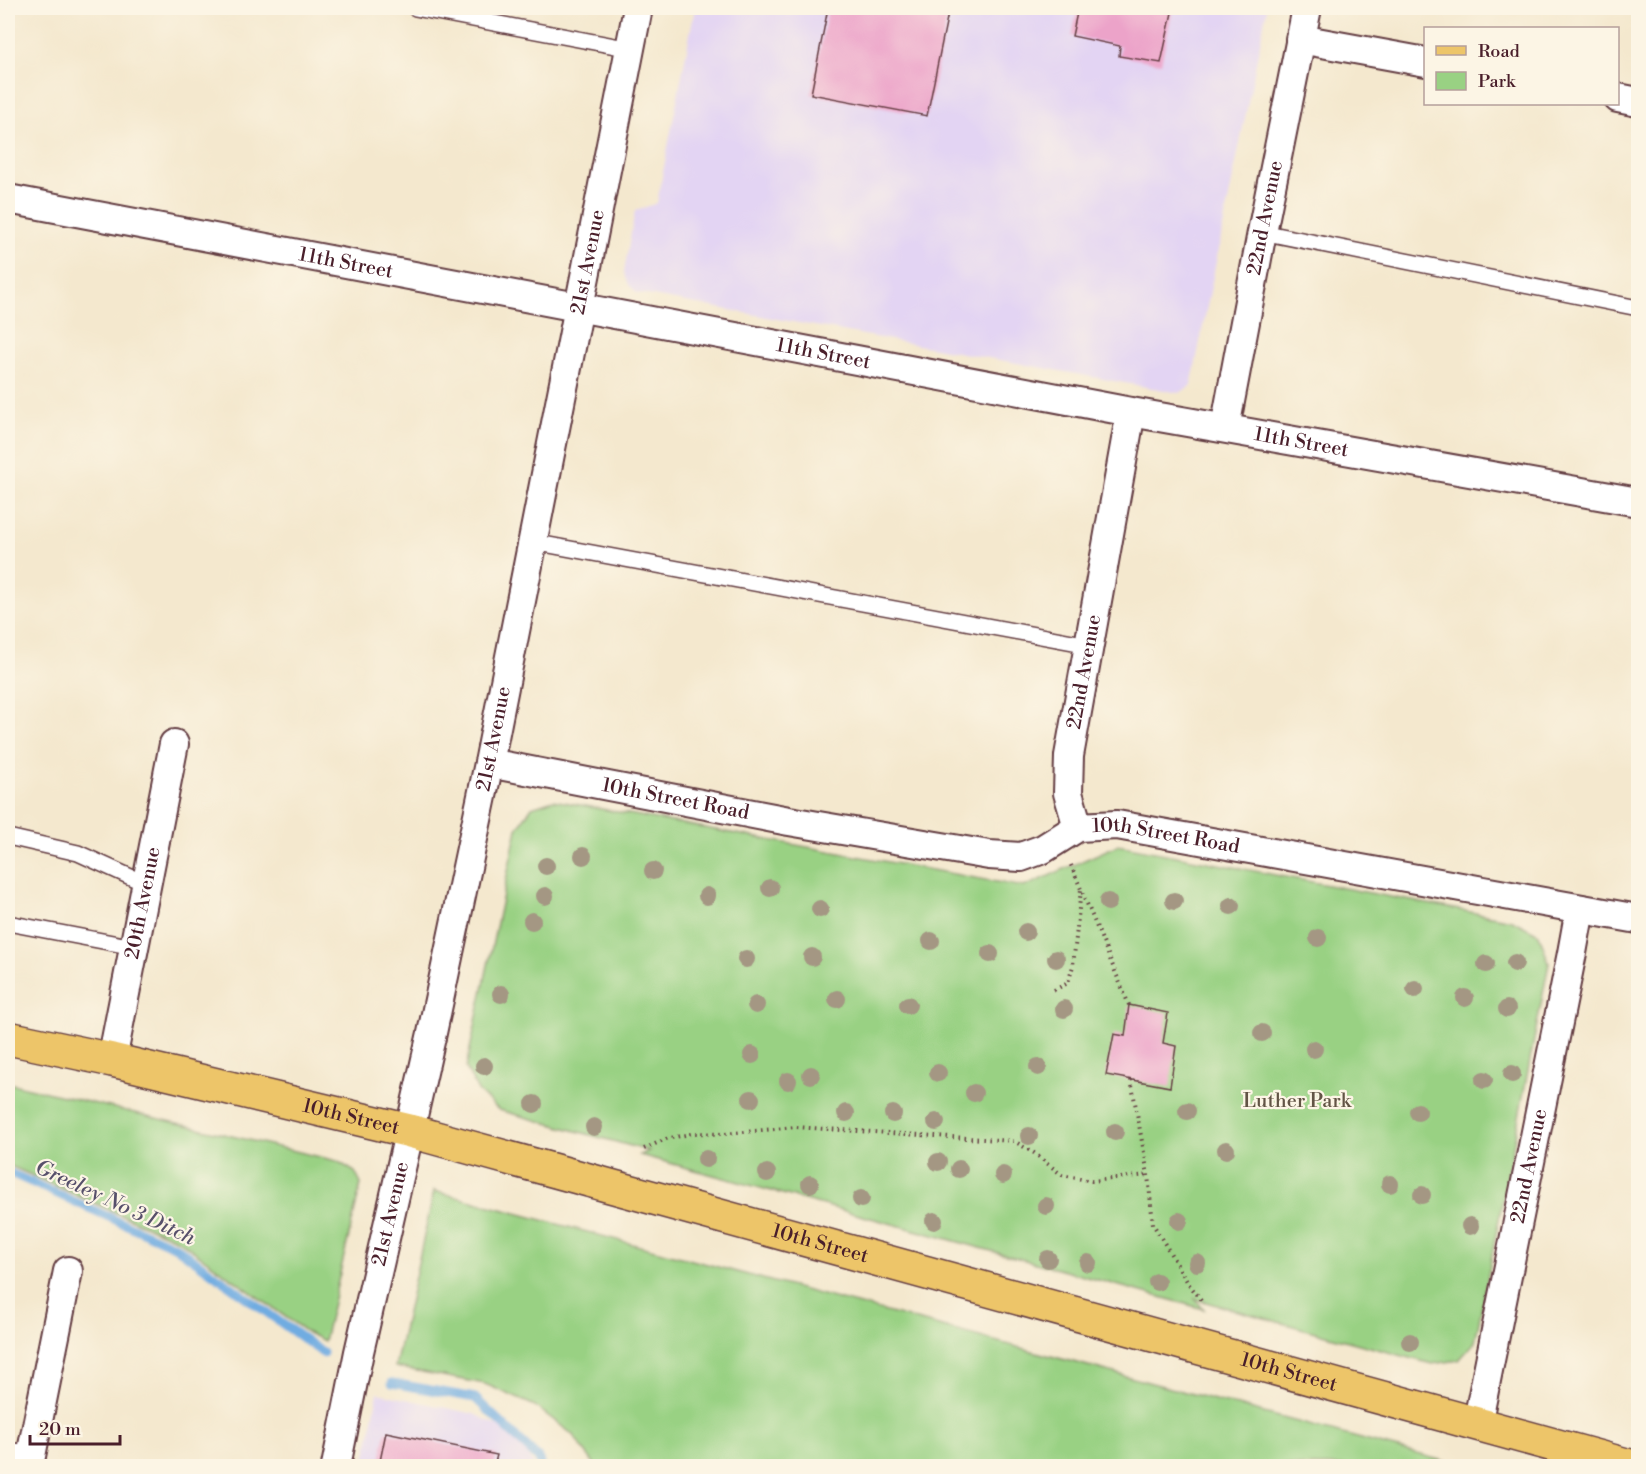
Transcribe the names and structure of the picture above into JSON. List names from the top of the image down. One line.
{"streets":{"main road":["10th Street"],"street":["22nd Avenue","21st Avenue","11th Street","10th Street Road","20th Avenue"]},"crossings":[["22nd Avenue","11th Street"],["22nd Avenue","10th Street Road"],["22nd Avenue","10th Street"],["21st Avenue","11th Street"],["21st Avenue","10th Street Road"],["21st Avenue","10th Street"],["20th Avenue","10th Street"]],"water":["Greeley No 3 Ditch"],"parks":["Luther Park"],"legend":["Road","Park"],"scale_bar":"20 m"}
